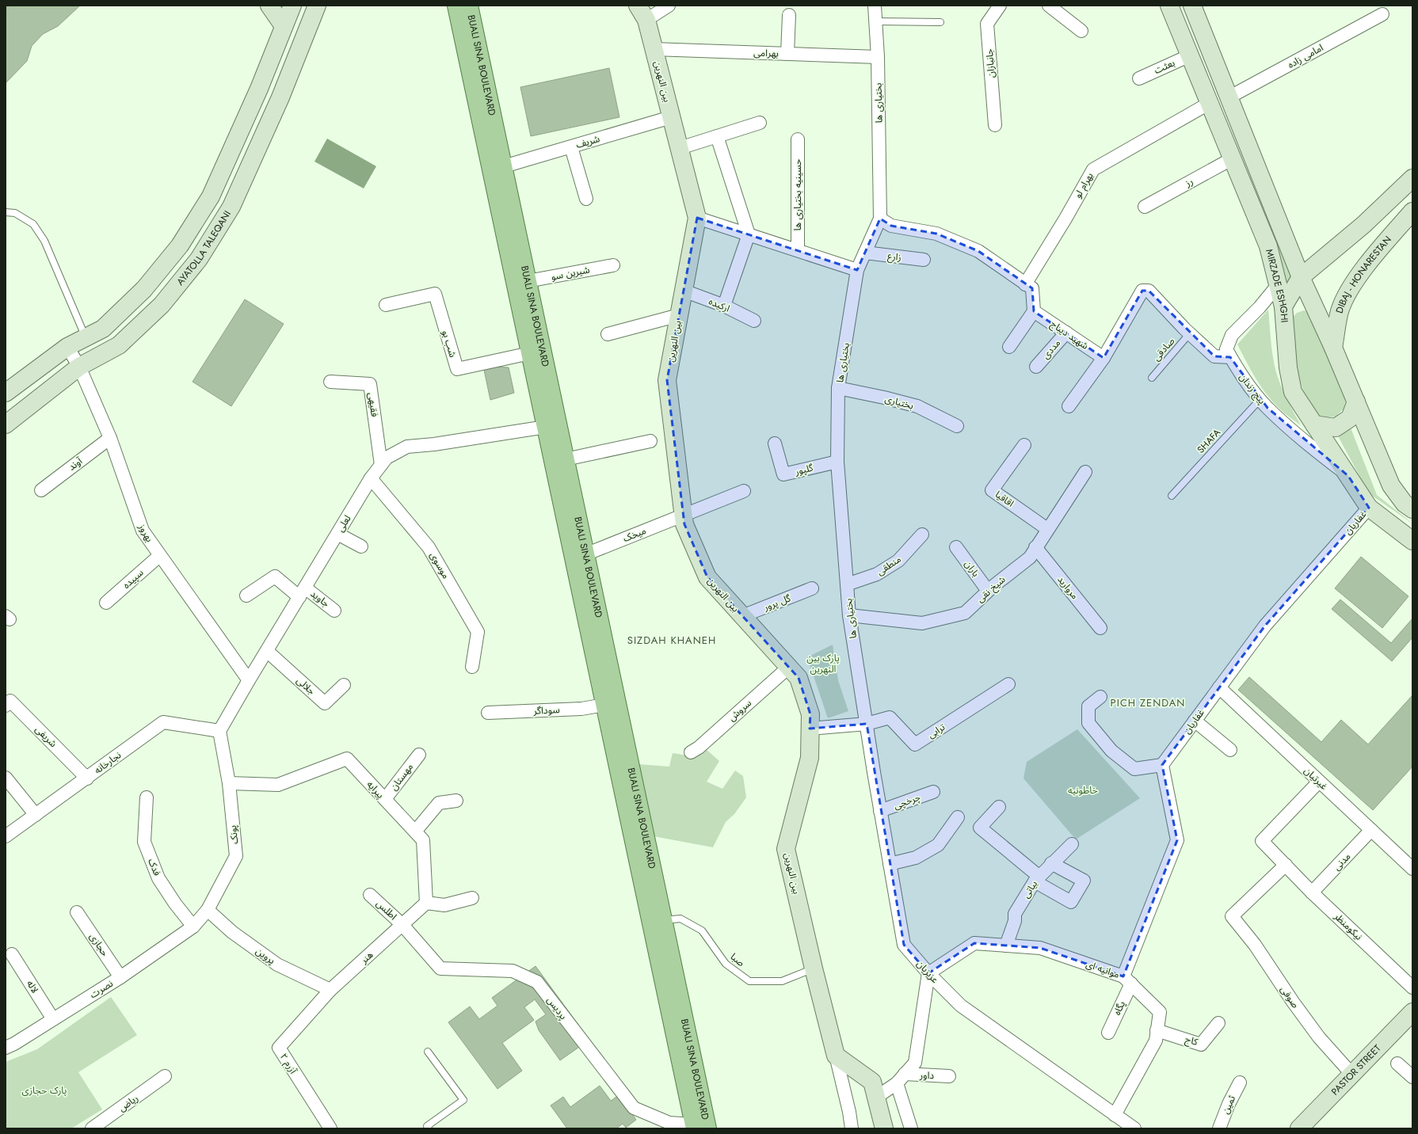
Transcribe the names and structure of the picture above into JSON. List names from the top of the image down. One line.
{"streets":{"main road":["BUALI SINA BOULEVARD","بین النهرین","AYATOLLA TALEQANI","DIBAJ - HONARESTAN","MIRZADE ESHGHI","PASTOR STREET"],"street":["بهرامی","امامی زاده","جانبازان","بعثت","بختیاری ها","شریف","رز","بهرام لو","حسینیه بختیاری ها","زارع","شیرین سو","ارکیده","شهید دیباج","شب بو","مددی","پیچ زندان","بختیاری","فقیهی","آوند","گلپور","اقاقیا","غفاریان","لعلی","بهروز","میخک","موسوی","منطقی","باران","سپیده","مروارید","شیخ نقی","جاوید","گل پرور","جلالی","سوداگر","سروش","ترابی","شریفی","نجارخانه","مهستان","غیرتیان","پیرایه","چرخچی","پونک","مدنی","فدک","بیاتی","اطلس","نیکومنظر","حجازی","پروین","هنر","موانیه ای","عزیزیان","لاله","نصرت","صوفی","پردیس","پگاه","کاج","آزرم ۲","داور","ریاض","ثمین"],"lane":["صادقی","SHAFA","صبا"]},"crossings":[["بهرامی","بین النهرین"],["بهرامی","بختیاری ها"],["امامی زاده","MIRZADE ESHGHI"],["BUALI SINA BOULEVARD","شریف"],["BUALI SINA BOULEVARD","شیرین سو"],["BUALI SINA BOULEVARD","شب بو"],["BUALI SINA BOULEVARD","لعلی"],["BUALI SINA BOULEVARD","میخک"],["BUALI SINA BOULEVARD","سوداگر"],["BUALI SINA BOULEVARD","صبا"],["BUALI SINA BOULEVARD","پردیس"],["بعثت","MIRZADE ESHGHI"],["بین النهرین","شریف"],["بین النهرین","ارکیده"],["بین النهرین","میخک"],["بین النهرین","گل پرور"],["بین النهرین","سروش"],["بین النهرین","صبا"],["بختیاری ها","زارع"],["بختیاری ها","بختیاری"],["بختیاری ها","گلپور"],["بختیاری ها","منطقی"],["بختیاری ها","شیخ نقی"],["بختیاری ها","ترابی"],["بختیاری ها","عزیزیان"],["رز","MIRZADE ESHGHI"],["بهرام لو","MIRZADE ESHGHI"],["AYATOLLA TALEQANI","بهروز"],["DIBAJ - HONARESTAN","MIRZADE ESHGHI"],["MIRZADE ESHGHI","پیچ زندان"],["MIRZADE ESHGHI","غفاریان"],["شهید دیباج","مددی"],["پیچ زندان","SHAFA"],["فقیهی","لعلی"],["آوند","بهروز"],["اقاقیا","شیخ نقی"],["غفاریان","غیرتیان"],["لعلی","بهروز"],["لعلی","موسوی"],["لعلی","جاوید"],["لعلی","جلالی"],["لعلی","نجارخانه"],["لعلی","پونک"],["بهروز","سپیده"],["باران","شیخ نقی"],["مروارید","شیخ نقی"],["ترابی","عزیزیان"],["شریفی","نجارخانه"],["نجارخانه","پونک"],["مهستان","پیرایه"],["غیرتیان","مدنی"],["غیرتیان","نیکومنظر"],["پیرایه","پونک"],["چرخچی","عزیزیان"],["پونک","فدک"],["پونک","پروین"],["پونک","نصرت"],["مدنی","نیکومنظر"],["فدک","نصرت"],["بیاتی","موانیه ای"],["اطلس","هنر"],["اطلس","پردیس"],["نیکومنظر","صوفی"],["حجازی","نصرت"],["پروین","هنر"],["پروین","آزرم ۲"],["هنر","پردیس"],["هنر","آزرم ۲"],["موانیه ای","عزیزیان"],["موانیه ای","پگاه"],["موانیه ای","کاج"],["لاله","نصرت"],["صوفی","PASTOR STREET"]],"districts":["SIZDAH KHANEH","PICH ZENDAN"],"parks":["پارک بین النهرین","خاطونیه","پارک حجازی"]}
